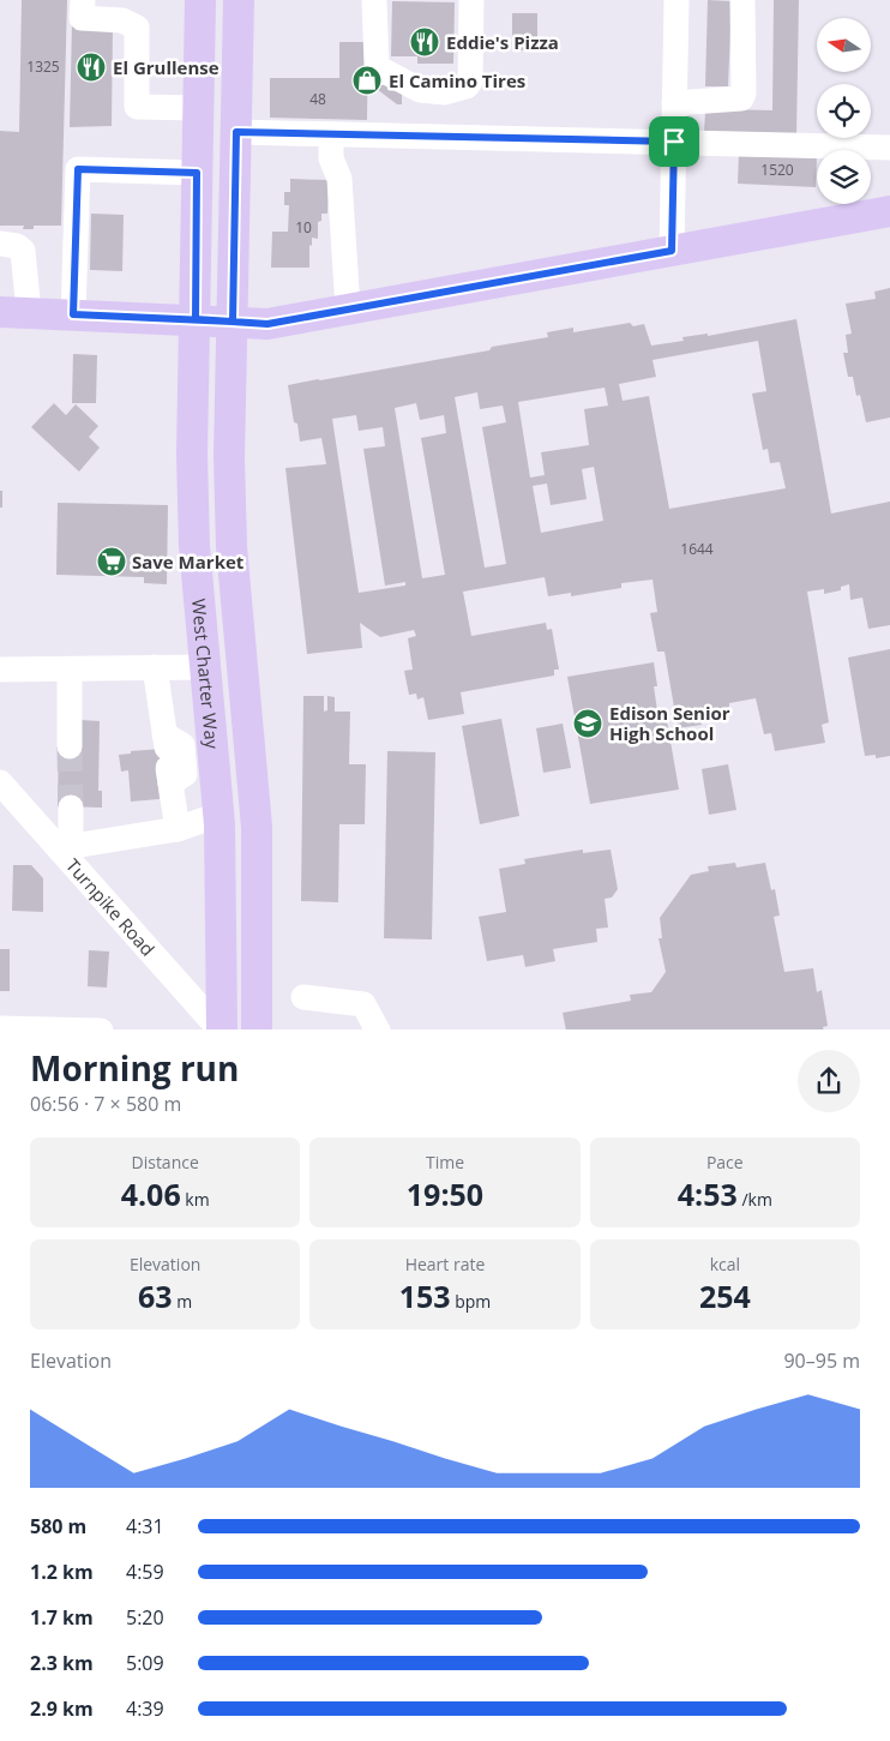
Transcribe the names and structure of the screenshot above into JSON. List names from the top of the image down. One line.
{"streets":{"main road":["West Charter Way"],"street":["Turnpike Road"]},"crossings":[["West Charter Way","Turnpike Road"]],"places":{"restaurant":["Eddie's Pizza","El Grullense"],"shop":["El Camino Tires"],"supermarket":["Save Market"],"school or university":["Edison Senior High School"]},"house_numbers":["1325","48","1520","10","1644"],"north":"left","page":{"heading":["Morning run","06:56 · 7 × 580 m"],"stats":[["Distance","4.06 km"],["Time","19:50"],["Pace","4:53 /km"],["Elevation","63 m"],["Heart rate","153 bpm"],["kcal","254"]],"chart":["Elevation","90–95 m"],"list":[{"name":"580 m","note":"4:31"},{"name":"1.2 km","note":"4:59"},{"name":"1.7 km","note":"5:20"},{"name":"2.3 km","note":"5:09"},{"name":"2.9 km","note":"4:39"}]}}
